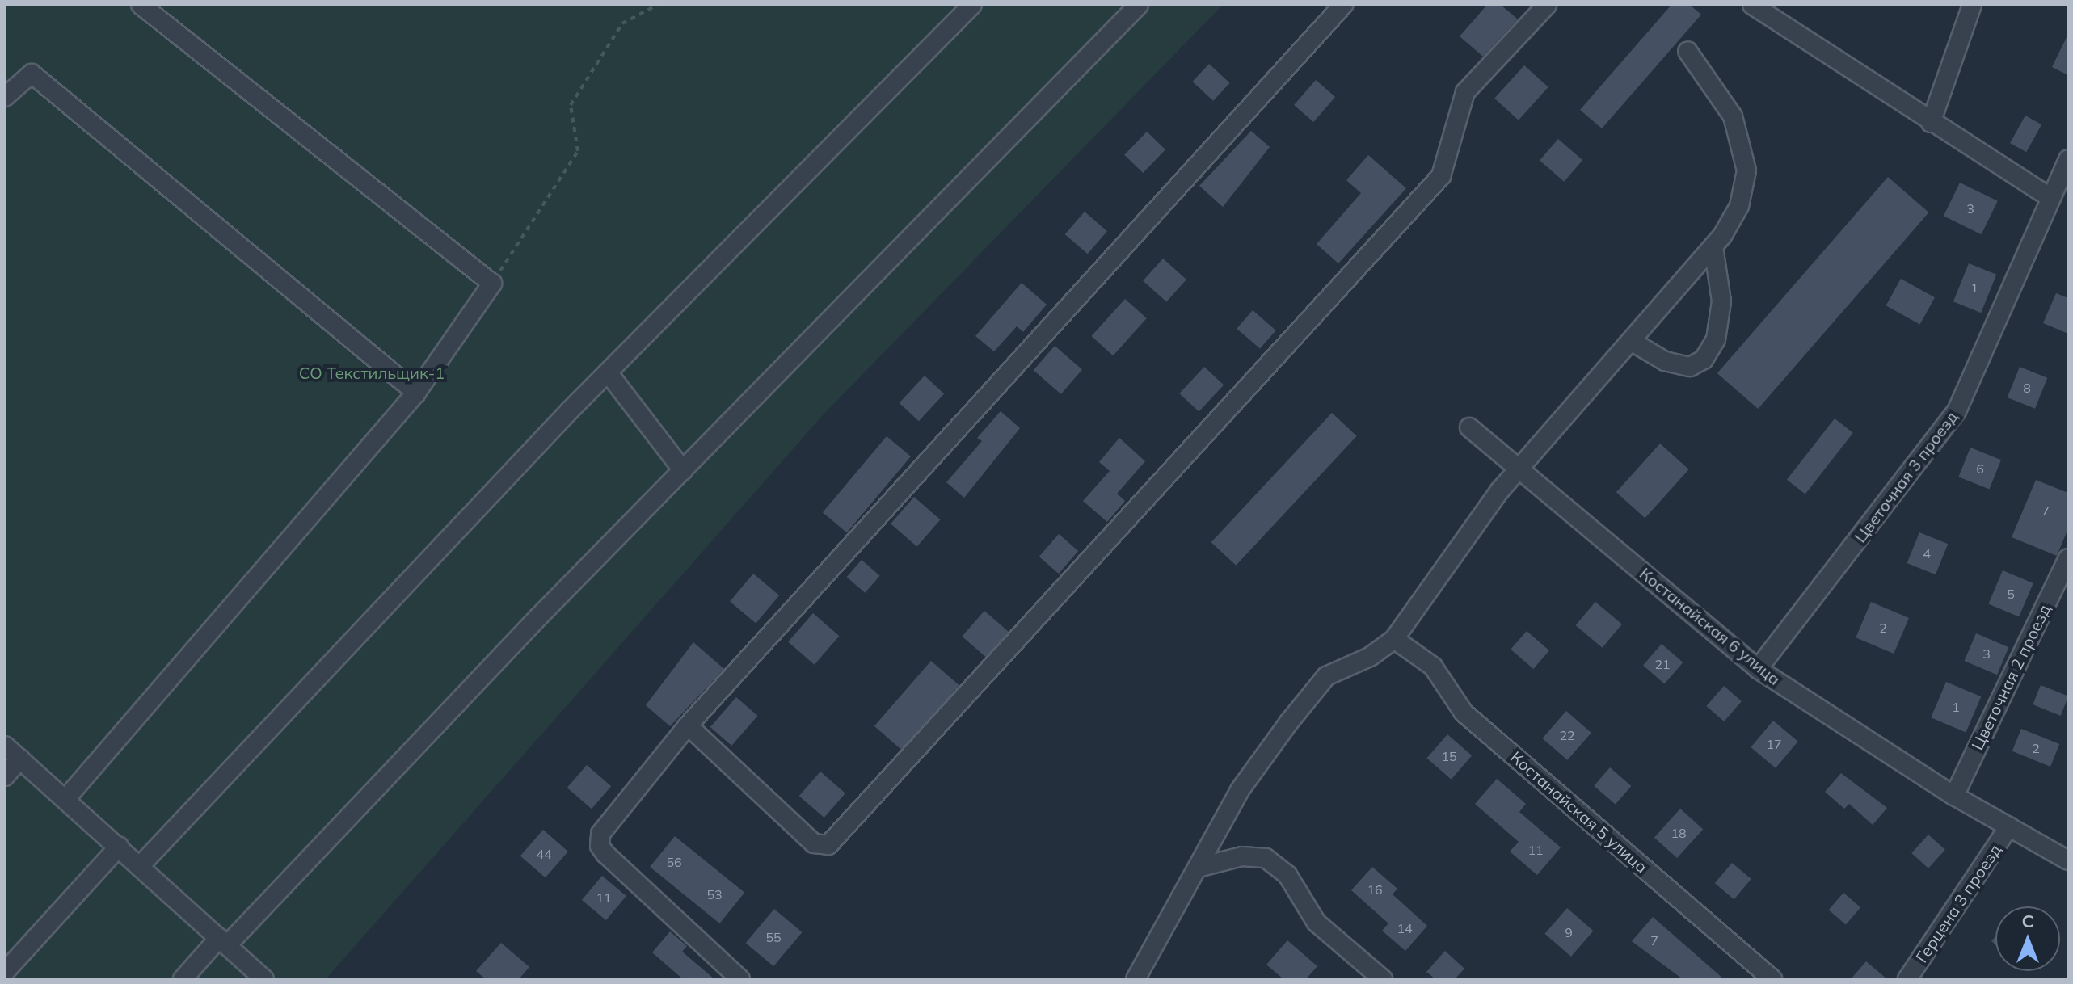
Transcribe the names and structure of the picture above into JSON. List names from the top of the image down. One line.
{"streets":{"street":["Цветочная 3 проезд","Костанайская 6 улица","Цветочная 2 проезд","Костанайская 5 улица","Герцена 3 проезд"]},"crossings":[["Цветочная 3 проезд","Костанайская 6 улица"],["Костанайская 6 улица","Цветочная 2 проезд"],["Костанайская 6 улица","Герцена 3 проезд"]],"parks":["СО Текстильщик-1"],"house_numbers":["3","1","8","6","7","4","5","2","3","21","1","22","17","2","15","18","11","44","56","16","53","11","14","9","55","7"],"north":"top"}
